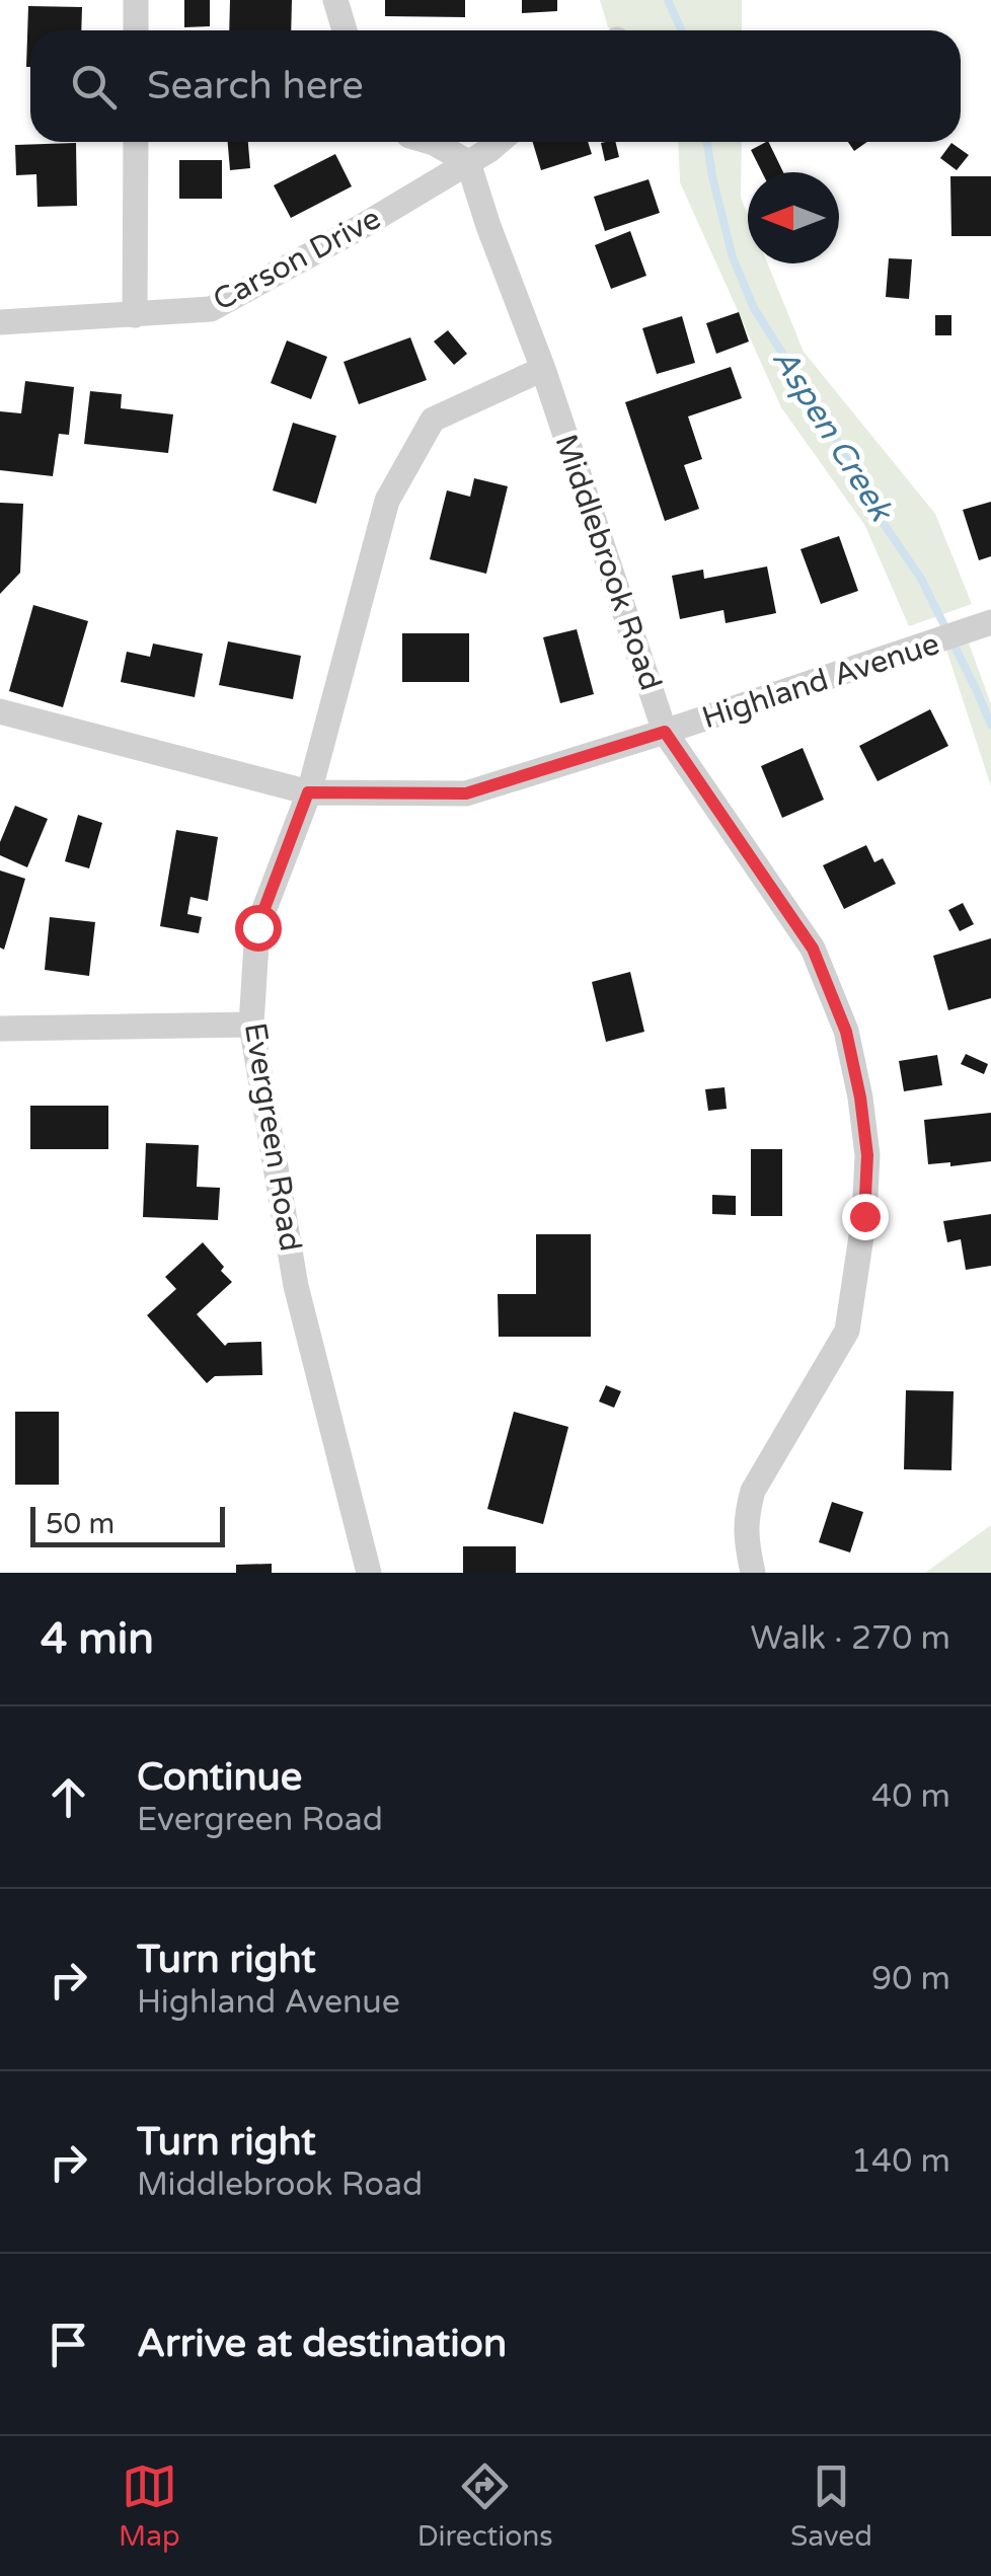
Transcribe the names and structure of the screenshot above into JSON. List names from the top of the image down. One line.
{"streets":{"street":["Carson Drive","Middlebrook Road","Highland Avenue","Evergreen Road"]},"crossings":[["Carson Drive","Middlebrook Road"],["Middlebrook Road","Highland Avenue"],["Middlebrook Road","Evergreen Road"],["Highland Avenue","Evergreen Road"]],"water":["Aspen Creek"],"scale_bar":"50 m","north":"left","page":{"search":"Search here","scale":"50 m","heading":["4 min","Walk · 270 m"],"list":[["Continue","Evergreen Road","40 m"],["Turn right","Highland Avenue","90 m"],["Turn right","Middlebrook Road","140 m"],"Arrive at destination"],"nav":["Map","Directions","Saved"]}}
